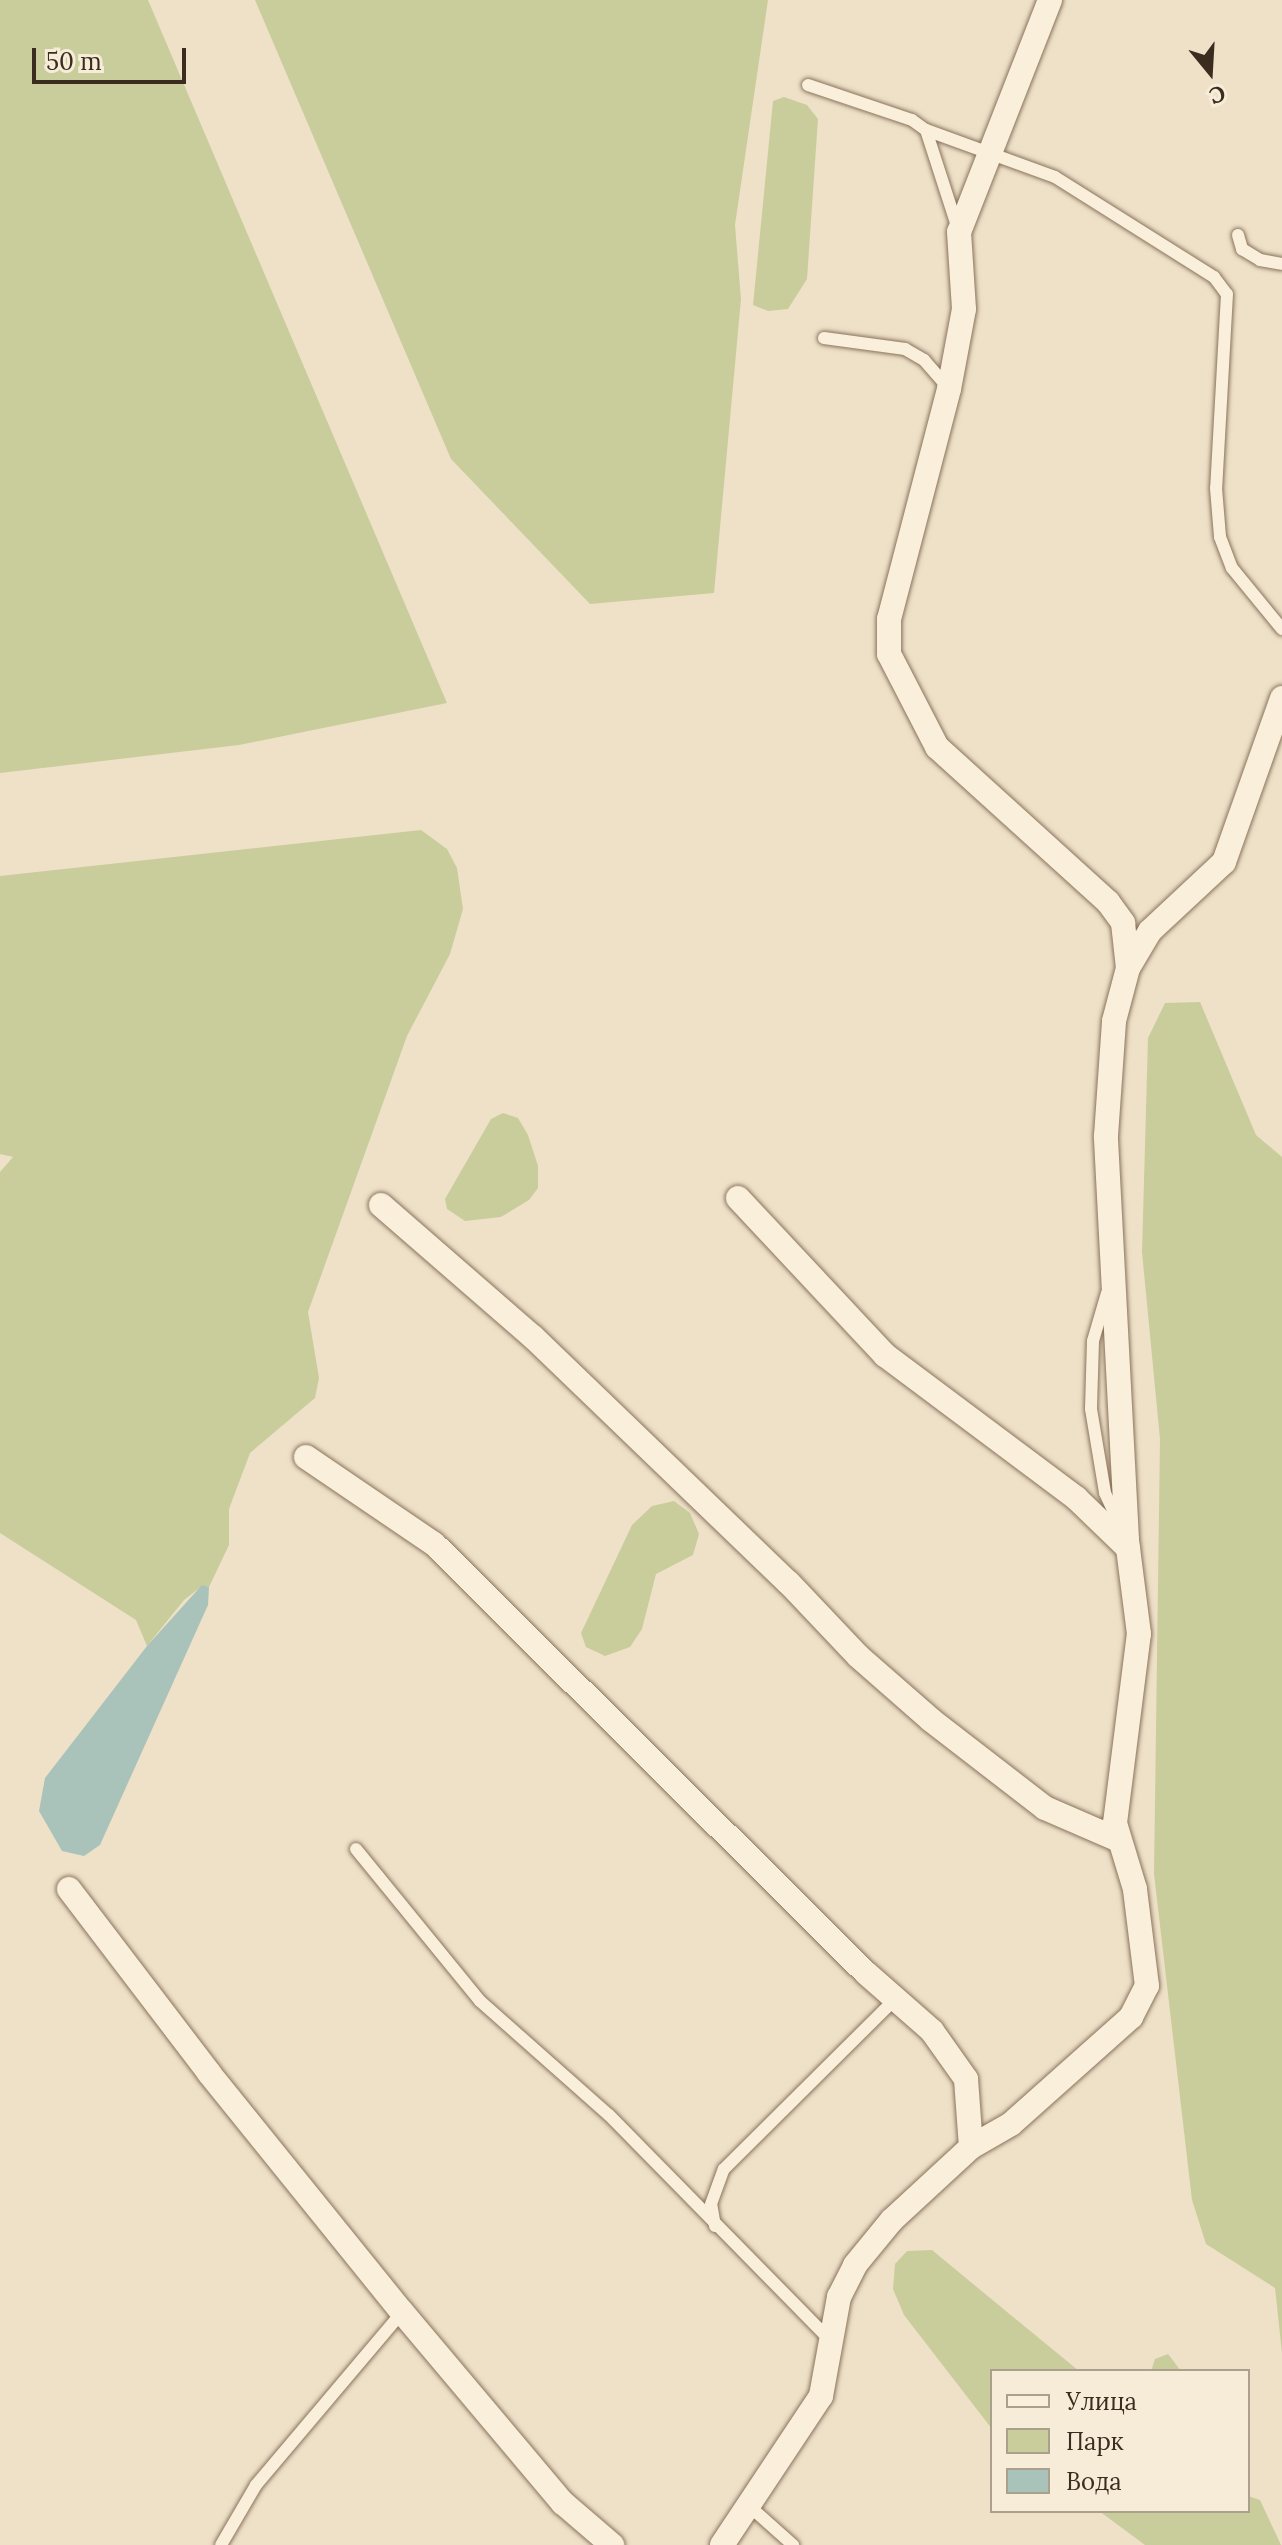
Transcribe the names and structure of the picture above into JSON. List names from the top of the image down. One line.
{"legend":["Улица","Парк","Вода"],"scale_bar":"50 m","north":"bottom"}
